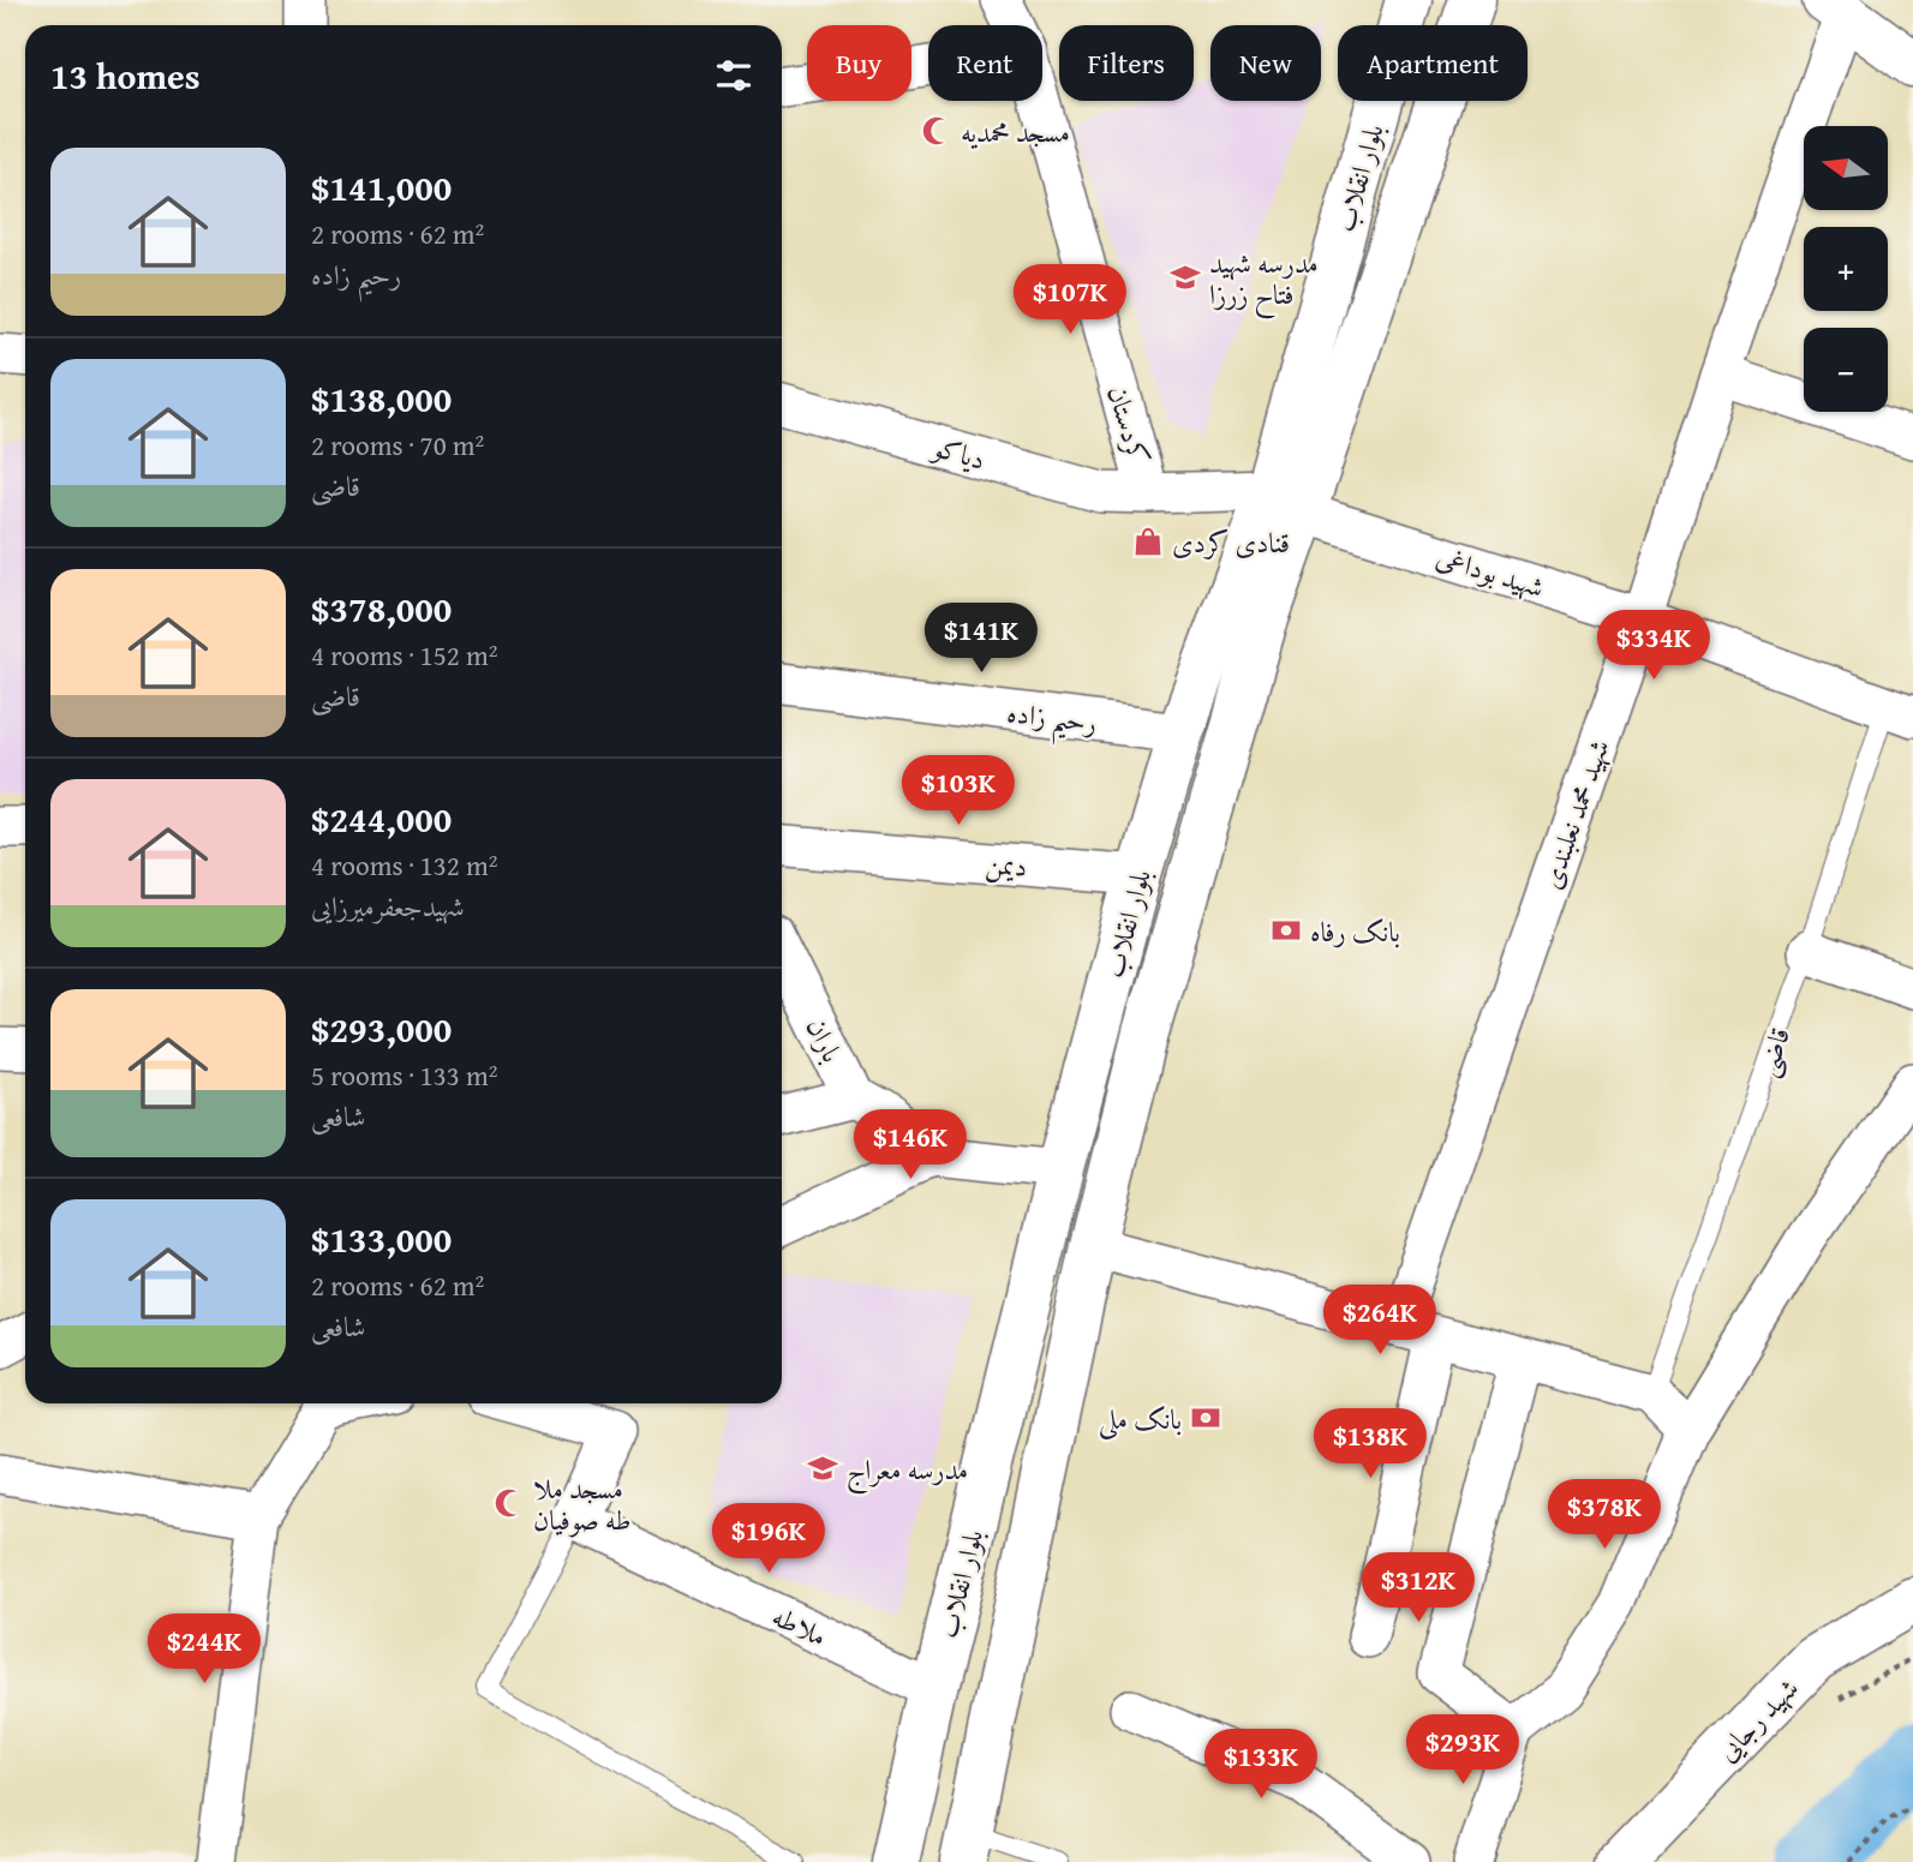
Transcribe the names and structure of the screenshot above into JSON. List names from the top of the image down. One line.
{"streets":{"main road":["بلوار انقلاب","شهید رجایی"],"street":["کردستان","دیاکو","شهید بوداغی","رحیم زاده","شهید محمد نعلبندی","دیمن","باران","ملاطه"],"lane":["قاضی"]},"crossings":[["بلوار انقلاب","کردستان"],["بلوار انقلاب","شهید بوداغی"],["بلوار انقلاب","رحیم زاده"],["بلوار انقلاب","دیمن"],["بلوار انقلاب","ملاطه"],["کردستان","دیاکو"],["کردستان","شهید بوداغی"],["شهید بوداغی","شهید محمد نعلبندی"],["شهید بوداغی","قاضی"]],"places":{"mosque":["مسجد محمدیه","مسجد ملا طه صوفیان"],"school or university":["مدرسه شهید فتاح زرزا","مدرسه معراج"],"shop":["قنادی کردی"],"bank":["بانک رفاه","بانک ملی"]},"north":"left","page":{"chip":["Buy","Rent","Filters","New","Apartment"],"heading":"13 homes","map_buttons":["+","−"],"list":[{"name":"$141,000","note":"2 rooms · 62 m² · رحیم زاده"},{"name":"$138,000","note":"2 rooms · 70 m² · قاضی"},{"name":"$378,000","note":"4 rooms · 152 m² · قاضی"},{"name":"$244,000","note":"4 rooms · 132 m² · شهیدجعفرمیرزایی"},{"name":"$293,000","note":"5 rooms · 133 m² · شافعی"},{"name":"$133,000","note":"2 rooms · 62 m² · شافعی"}],"price":["$107K","$141K","$334K","$103K","$146K","$264K","$138K","$378K","$196K","$312K","$244K","$293K","$133K"]}}
